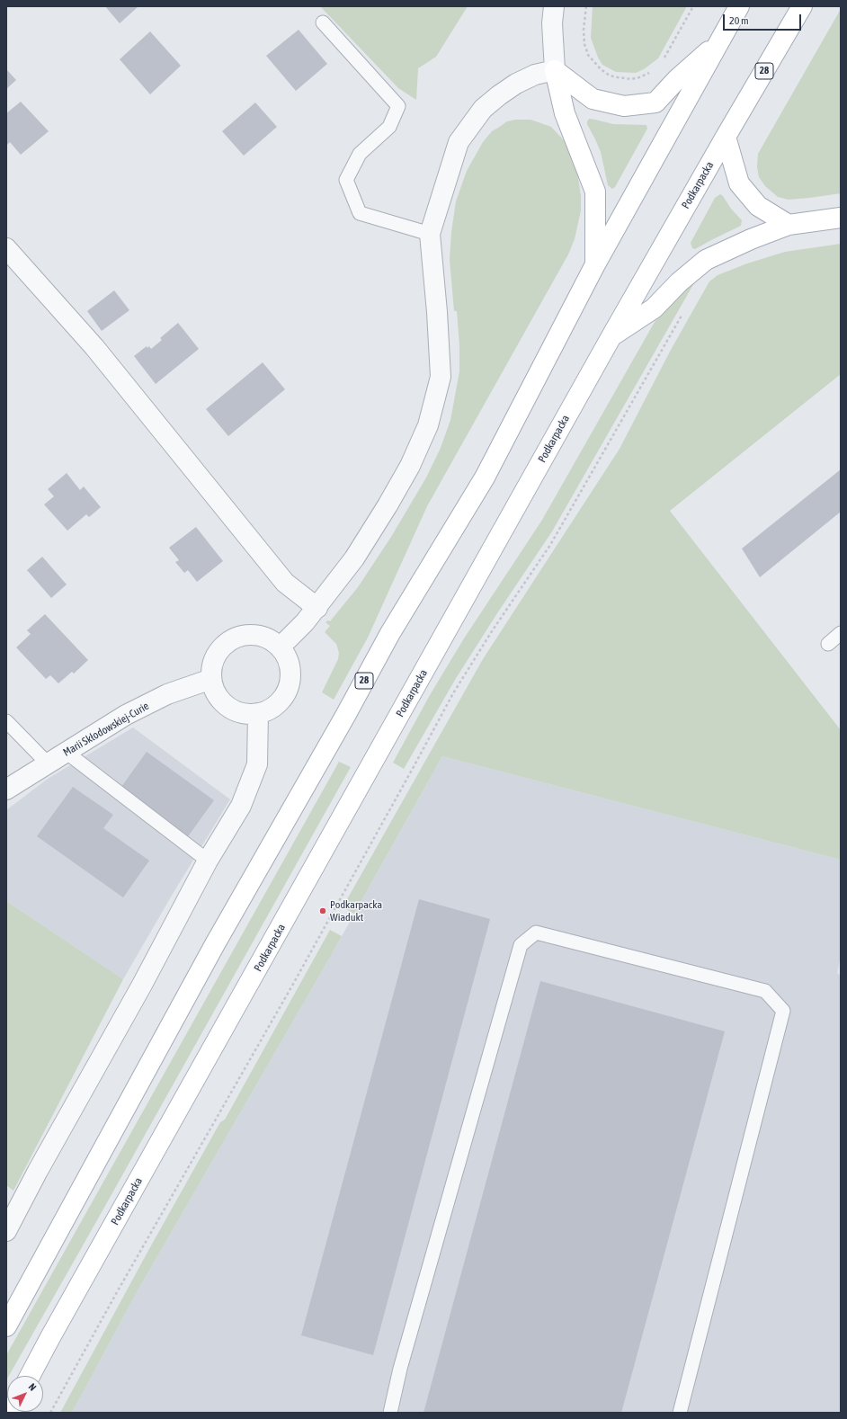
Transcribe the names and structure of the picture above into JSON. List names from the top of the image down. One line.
{"streets":{"main road":["28","Podkarpacka"],"street":["Marii Skłodowskiej-Curie"]},"places":["Podkarpacka Wiadukt"],"scale_bar":"20 m","north":"top right"}
